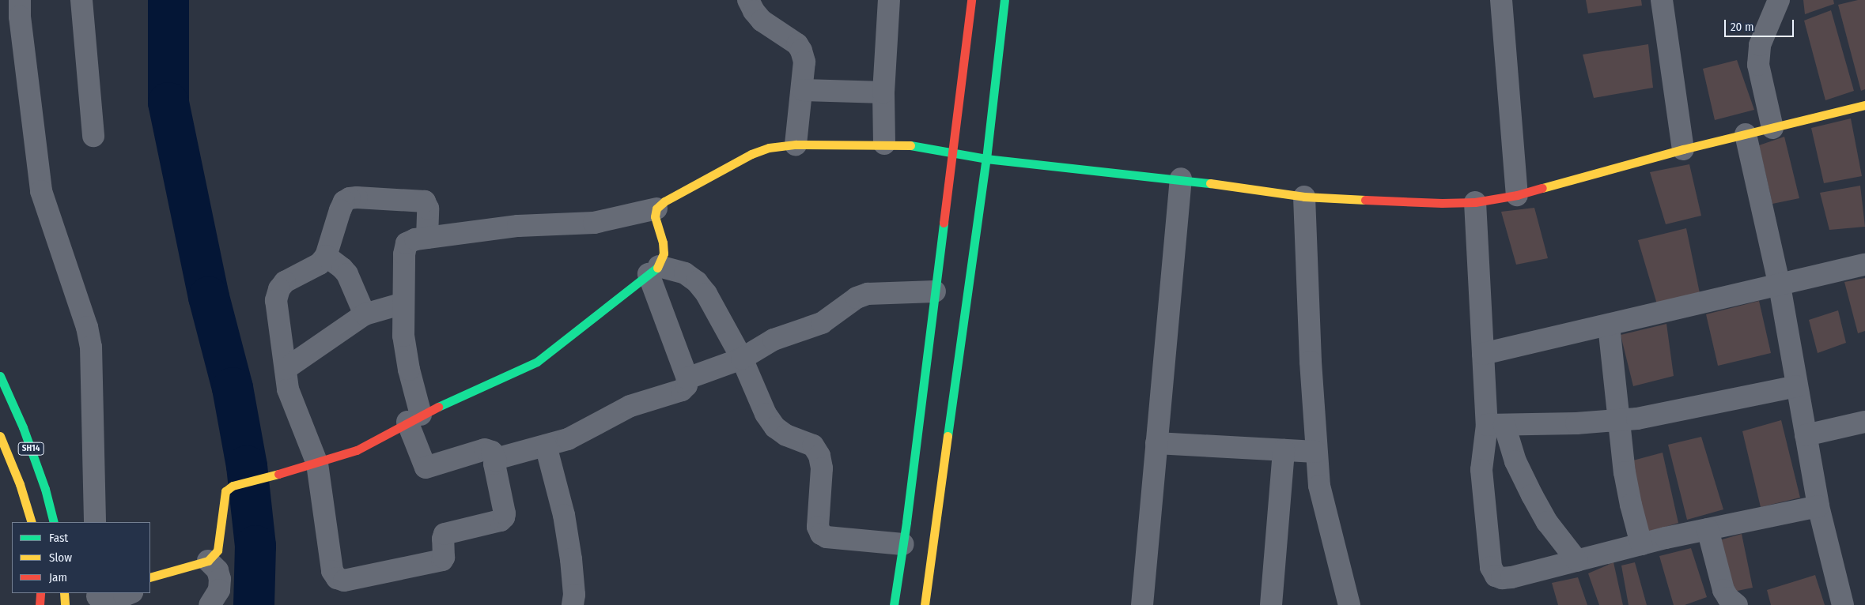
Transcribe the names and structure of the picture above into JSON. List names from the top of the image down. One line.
{"streets":{"street":["SH14"]},"legend":["Fast","Slow","Jam"],"scale_bar":"20 m"}
